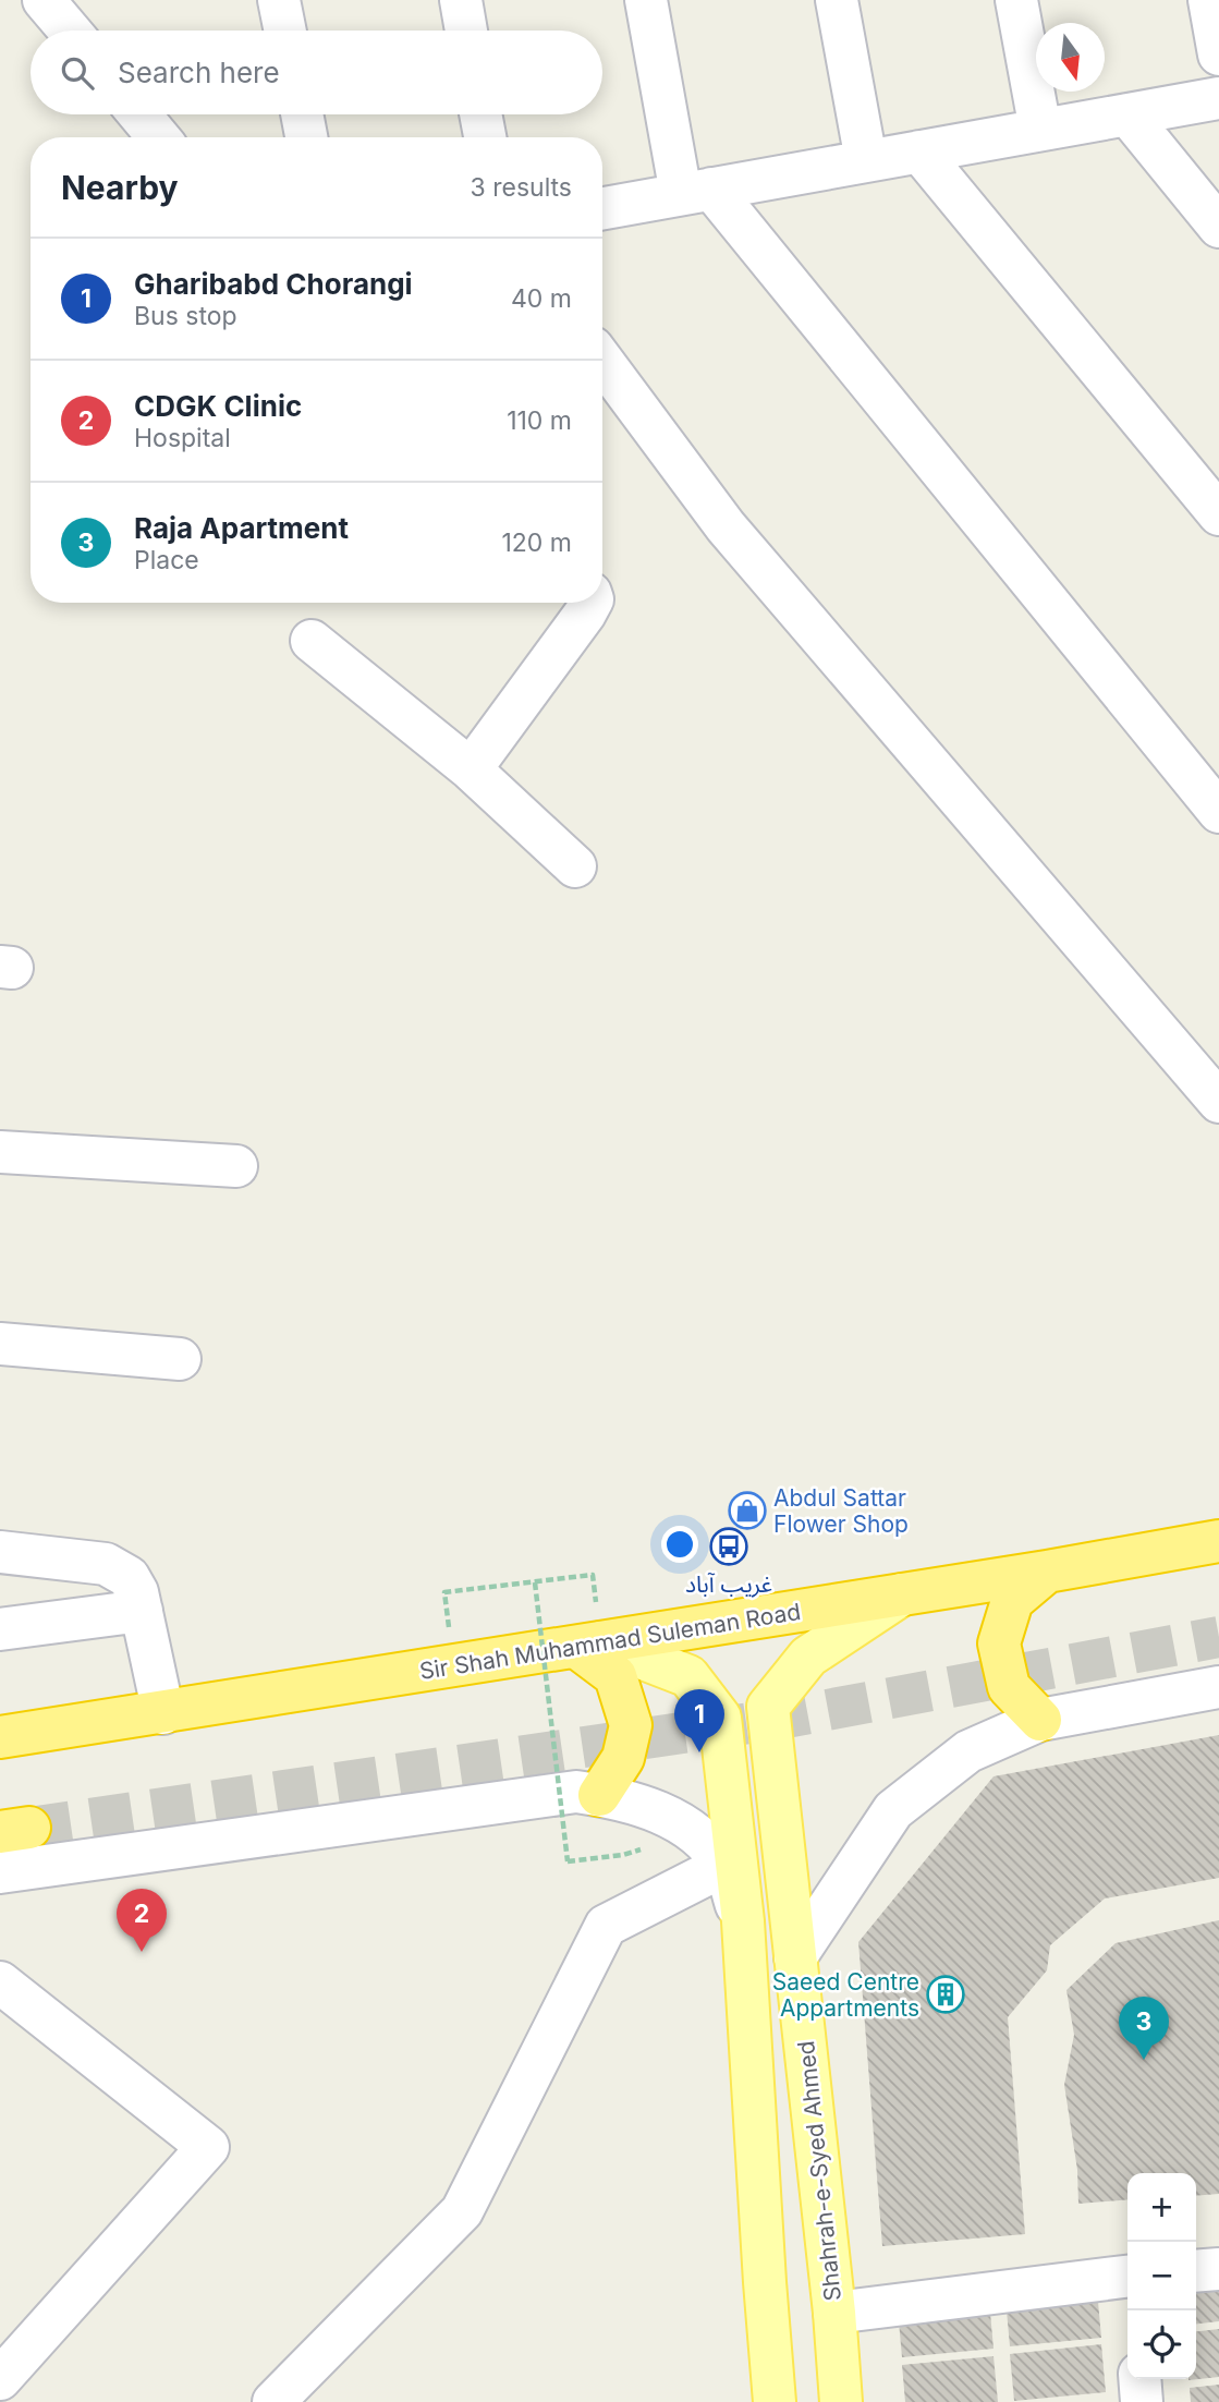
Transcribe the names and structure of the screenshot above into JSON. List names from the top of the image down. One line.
{"streets":{"highway":["Sir Shah Muhammad Suleman Road"],"main road":["Shahrah-e-Syed Ahmed"]},"crossings":[["Sir Shah Muhammad Suleman Road","Shahrah-e-Syed Ahmed"]],"places":{"shop":["Abdul Sattar Flower Shop"],"bus stop":["غریب آباد"],"building":["Saeed Centre Appartments"]},"north":"bottom","page":{"search":"Search here","heading":["Nearby","3 results"],"list":[{"mark":"1","name":"Gharibabd Chorangi","note":"Bus stop","value":"40 m"},{"mark":"2","name":"CDGK Clinic","note":"Hospital","value":"110 m"},{"mark":"3","name":"Raja Apartment","note":"Place","value":"120 m"}],"pins":["1","2","3"],"map_buttons":["+","−"]}}
